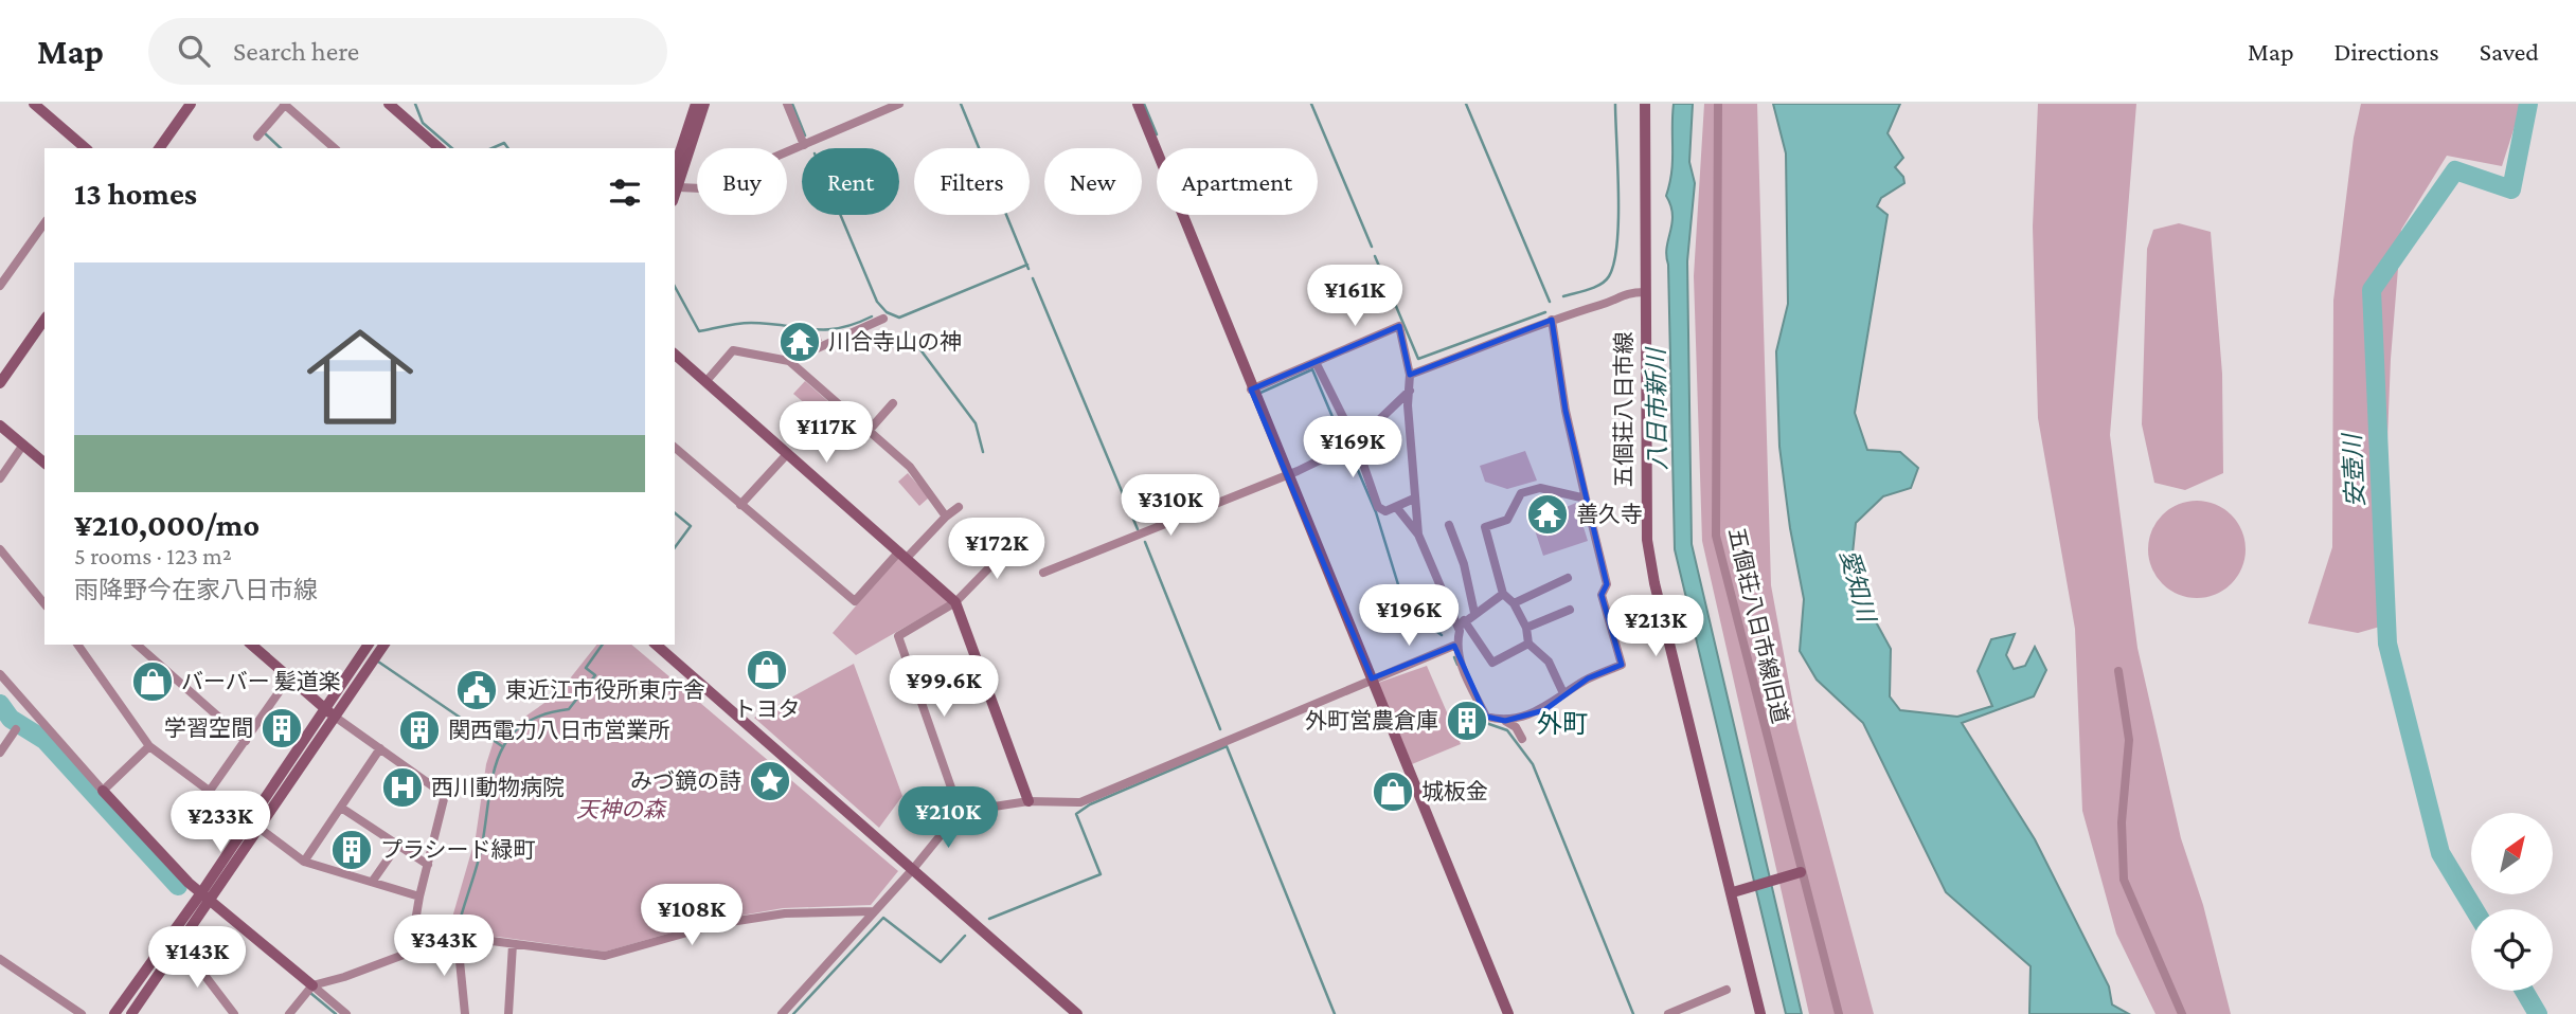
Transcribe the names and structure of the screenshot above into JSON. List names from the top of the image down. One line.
{"streets":{"street":["五個荘八日市線","五個荘八日市線旧道"]},"districts":["外町"],"water":["八日市新川","安壺川","愛知川"],"parks":["天神の森"],"places":{"temple":["川合寺山の神","善久寺"],"shop":["トヨタ","バーバー 髪道楽","城板金"],"public building":["東近江市役所東庁舎"],"building":["外町営農倉庫","学習空間","関西電力八日市営業所","プラシード緑町"],"place":["みづ鏡の詩"],"hospital":["西川動物病院"]},"north":"top right","page":{"header":"Map","search":"Search here","nav":["Map","Directions","Saved"],"chip":["Buy","Rent","Filters","New","Apartment"],"heading":"13 homes","list":[{"name":"¥210,000/mo","note":"5 rooms · 123 m² · 雨降野今在家八日市線"}],"price":["¥161K","¥117K","¥169K","¥310K","¥172K","¥196K","¥213K","¥99.6K","¥210K","¥233K","¥108K","¥343K","¥143K"]}}
